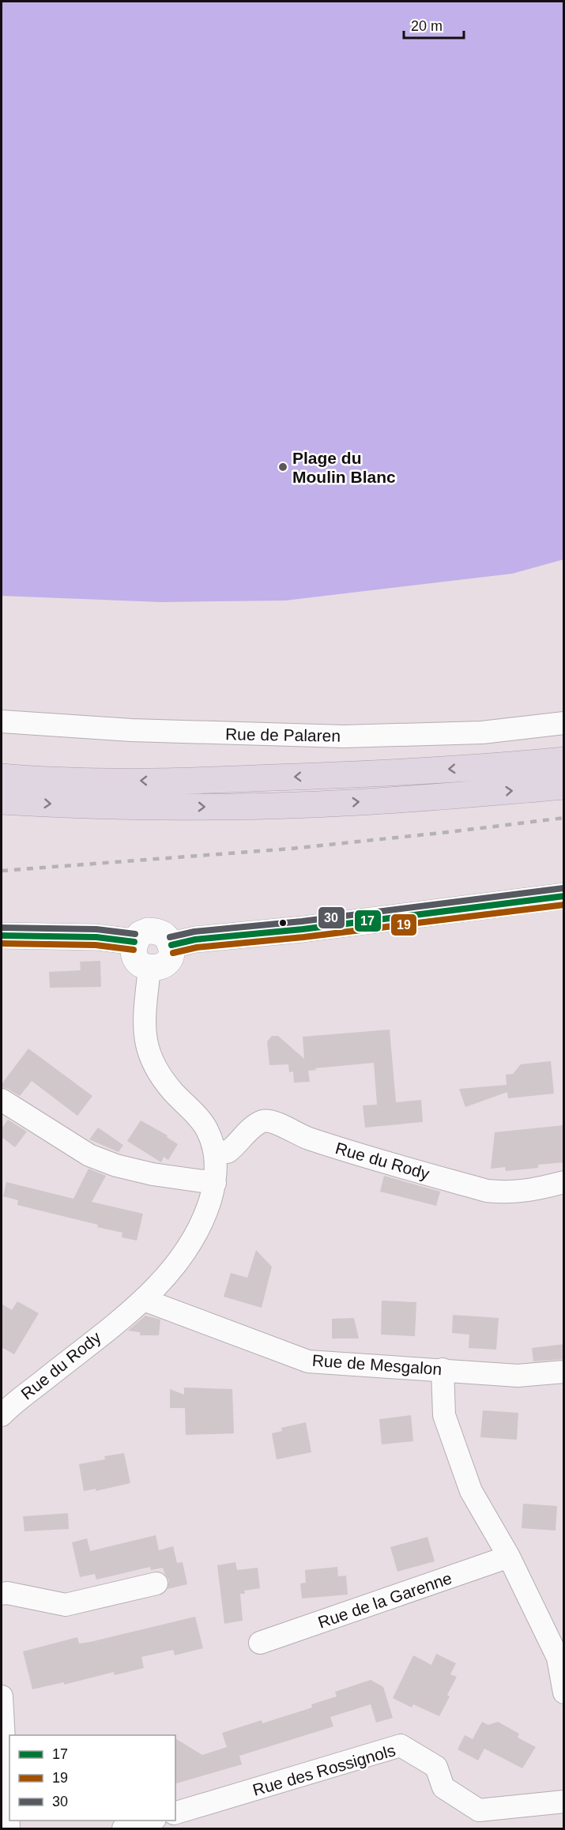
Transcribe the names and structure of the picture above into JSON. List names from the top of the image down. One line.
{"streets":{"street":["Rue de Palaren","Rue du Rody","Rue de Mesgalon","Rue de la Garenne","Rue des Rossignols"]},"crossings":[["Rue du Rody","Rue de Mesgalon"]],"places":["Plage du Moulin Blanc"],"lines":["transit line 30","transit line 17","transit line 19"],"legend":["17","19","30"],"scale_bar":"20 m"}
